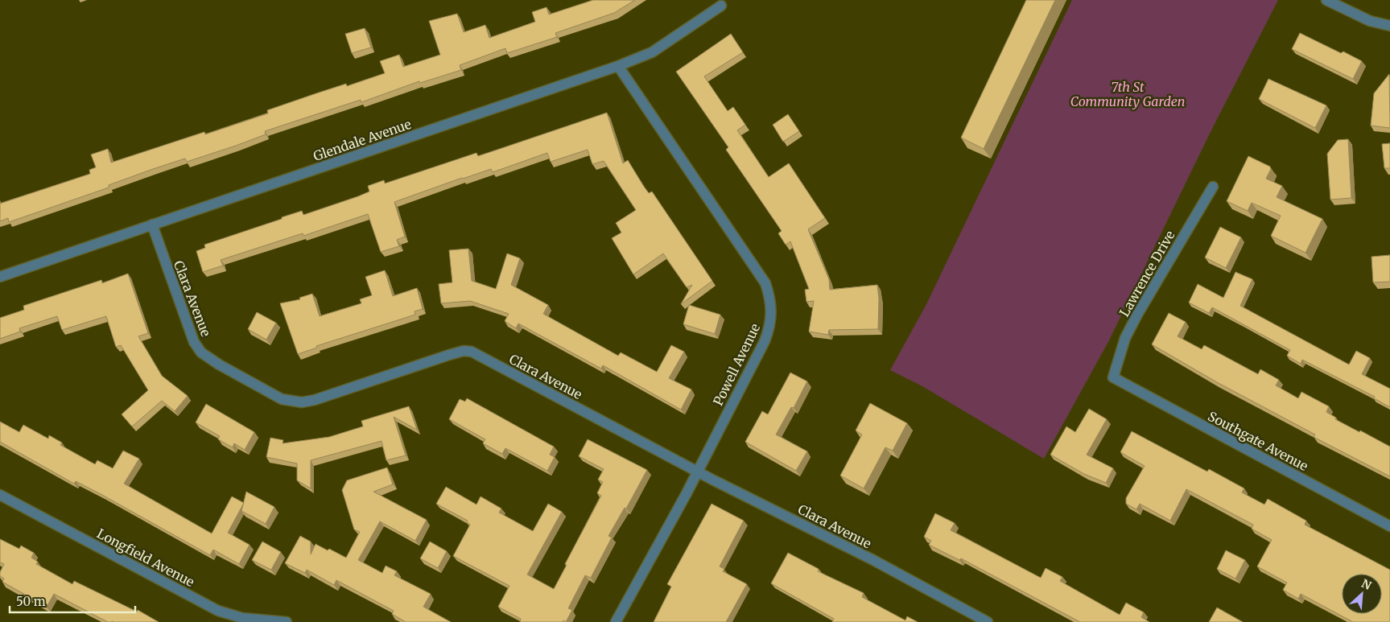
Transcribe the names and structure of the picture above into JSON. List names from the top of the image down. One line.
{"streets":{"street":["Glendale Avenue","Lawrence Drive","Clara Avenue","Powell Avenue","Southgate Avenue","Longfield Avenue"]},"crossings":[["Glendale Avenue","Clara Avenue"],["Glendale Avenue","Powell Avenue"],["Lawrence Drive","Southgate Avenue"],["Clara Avenue","Powell Avenue"]],"parks":["7th St Community Garden"],"scale_bar":"50 m","north":"top right"}
